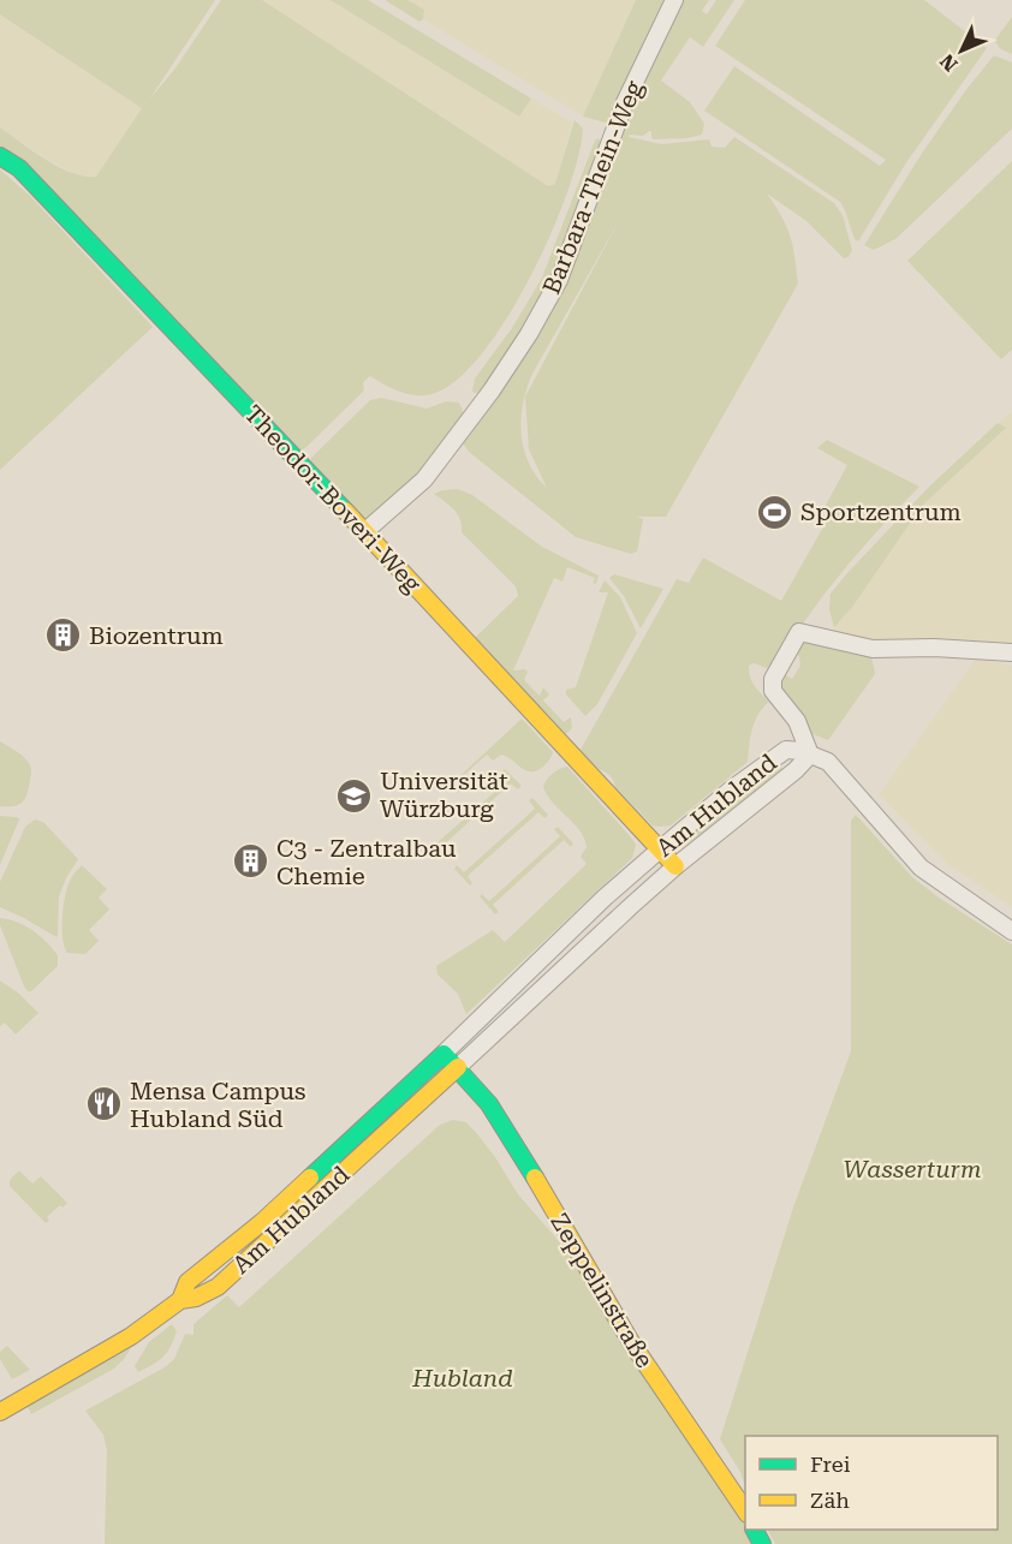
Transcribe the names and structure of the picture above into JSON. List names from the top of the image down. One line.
{"streets":{"street":["Barbara-Thein-Weg","Theodor-Boveri-Weg","Am Hubland","Zeppelinstraße"]},"crossings":[["Barbara-Thein-Weg","Theodor-Boveri-Weg"],["Theodor-Boveri-Weg","Am Hubland"],["Am Hubland","Zeppelinstraße"]],"parks":["Wasserturm","Hubland"],"places":{"sports":["Sportzentrum"],"building":["Biozentrum","C3 - Zentralbau Chemie"],"school or university":["Universität Würzburg"],"restaurant":["Mensa Campus Hubland Süd"]},"legend":["Frei","Zäh"],"north":"bottom left"}
